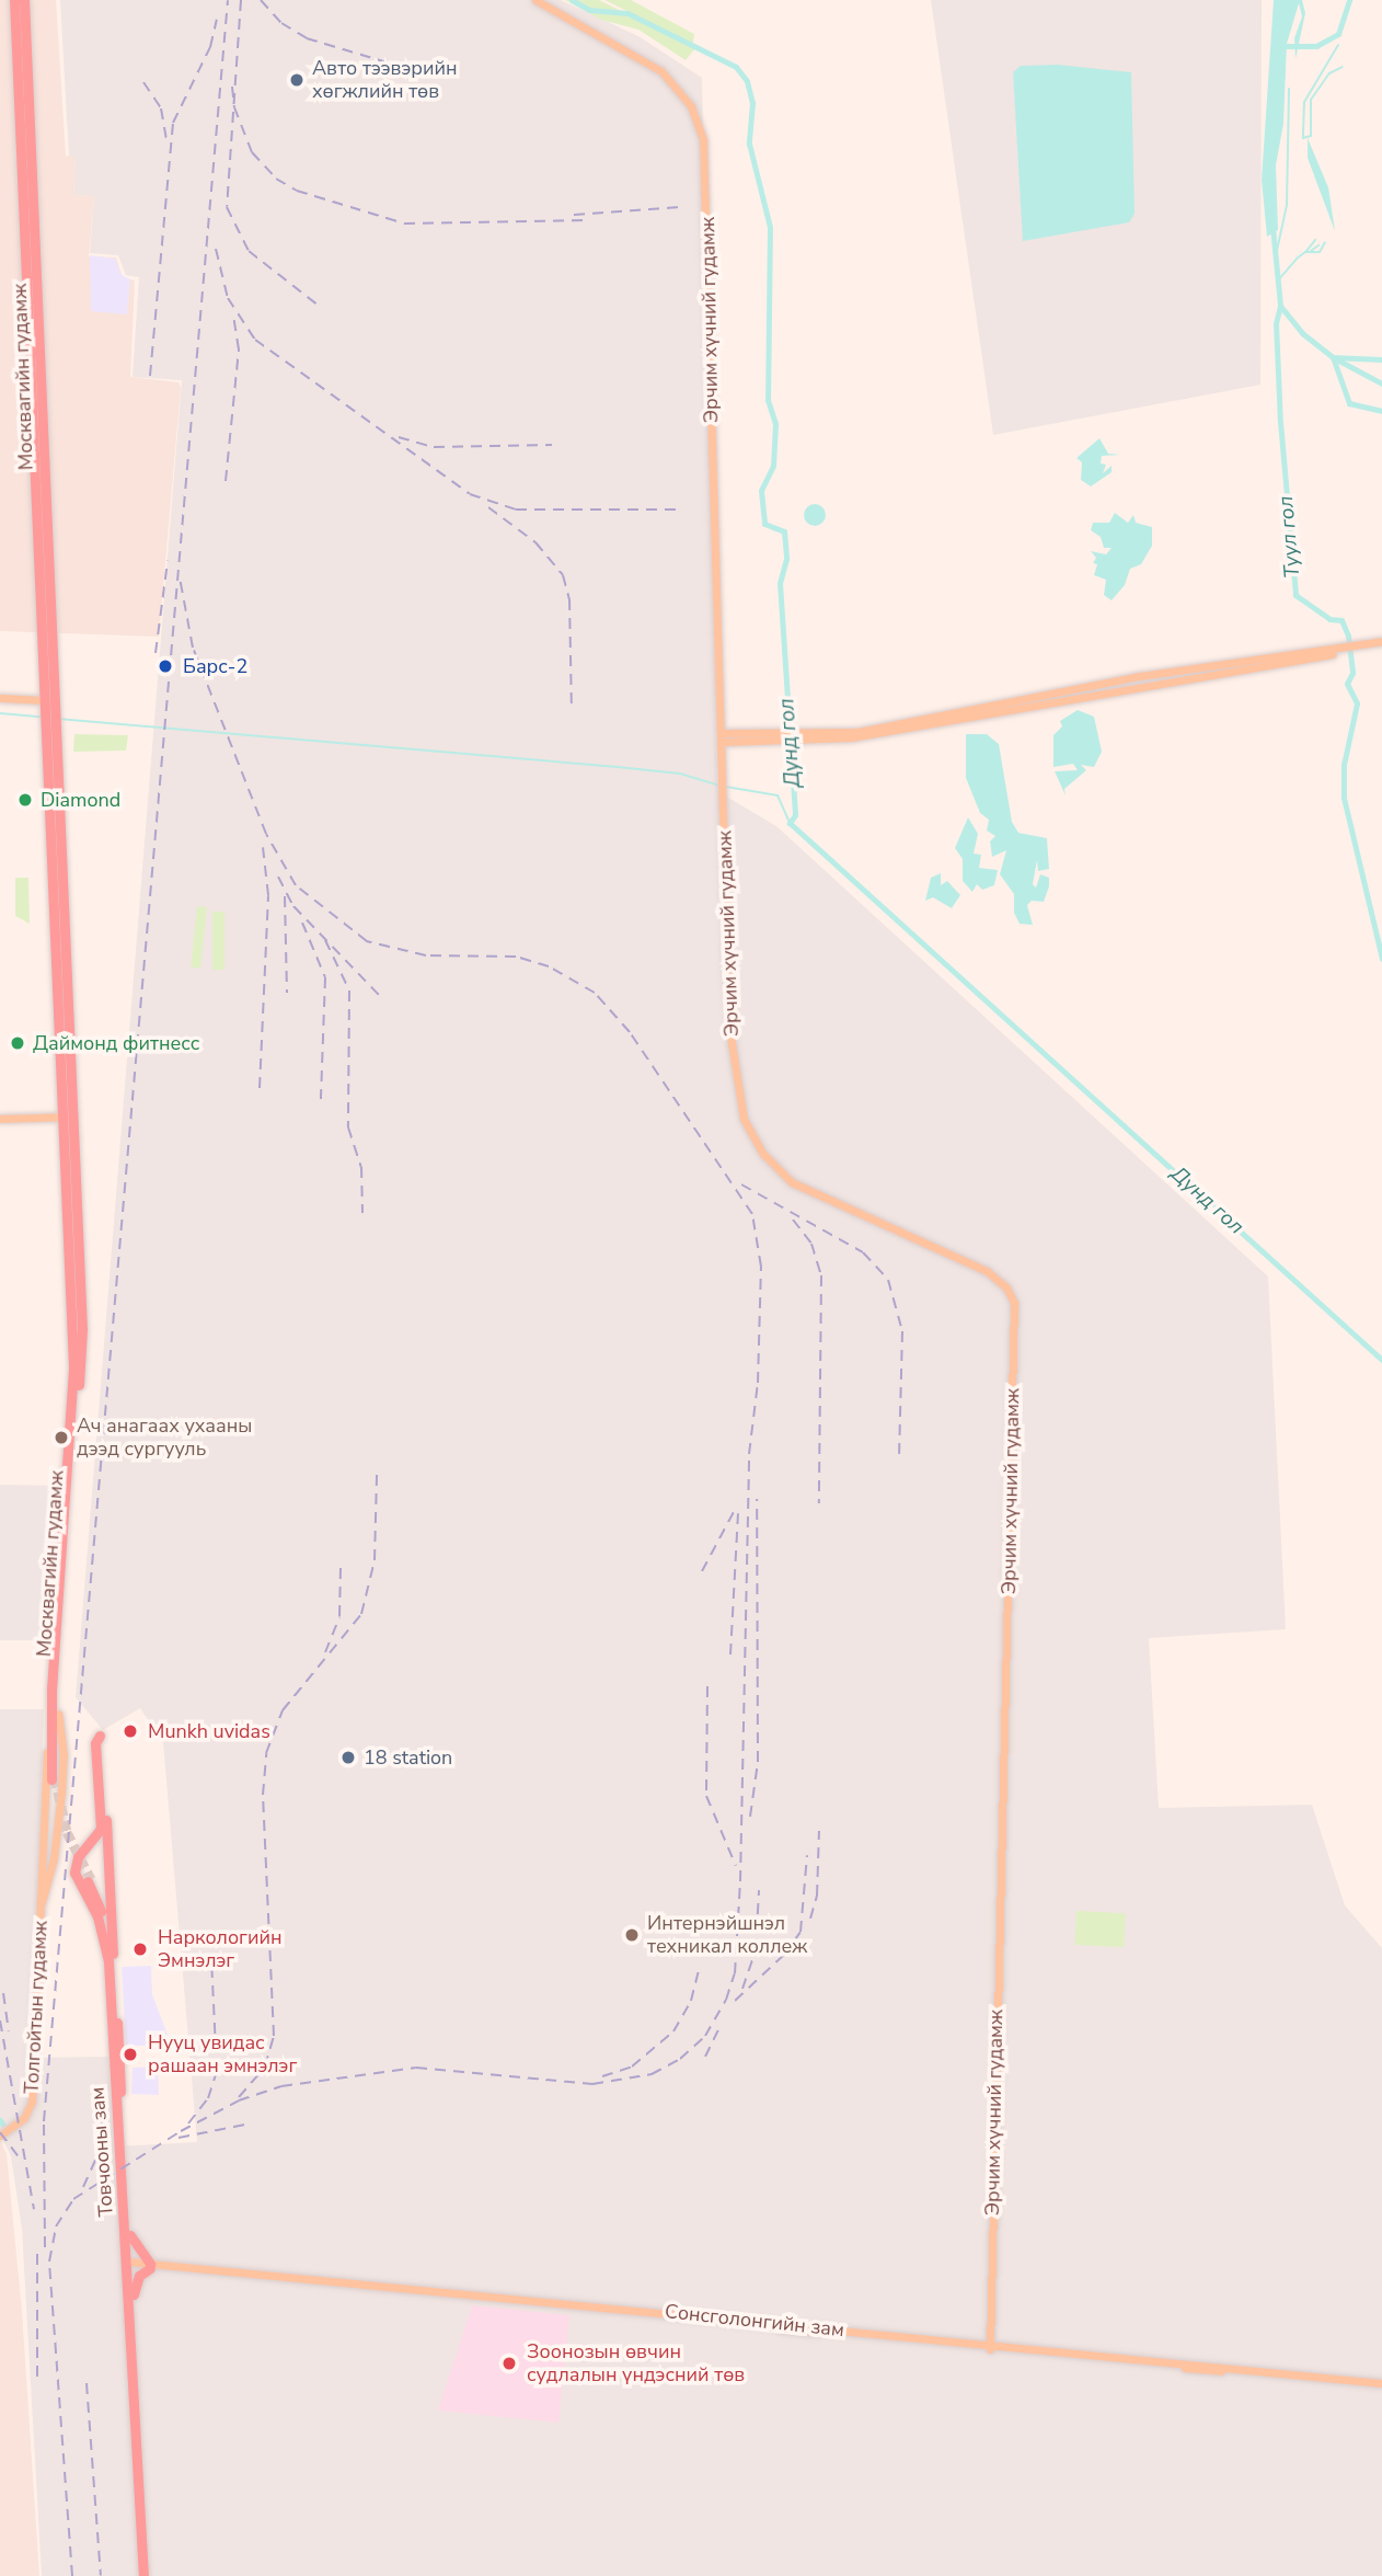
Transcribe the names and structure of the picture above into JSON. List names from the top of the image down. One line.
{"streets":{"highway":["Москвагийн гудамж","Товчооны зам"],"main road":["Эрчим хүчний гудамж","Толгойтын гудамж","Сонсголонгийн зам"]},"crossings":[["Эрчим хүчний гудамж","Сонсголонгийн зам"],["Москвагийн гудамж","Толгойтын гудамж"],["Товчооны зам","Сонсголонгийн зам"]],"water":["Туул гол","Дунд гол"],"places":["Авто тээвэрийн хөгжлийн төв","Барс-2","Diamond","Даймонд фитнесс","Ач анагаах ухааны дээд сургууль","Munkh uvidas","18 station","Интернэйшнэл техникал коллеж","Наркологийн Эмнэлэг","Нууц увидас рашаан эмнэлэг","Зоонозын өвчин судлалын үндэсний төв"]}
